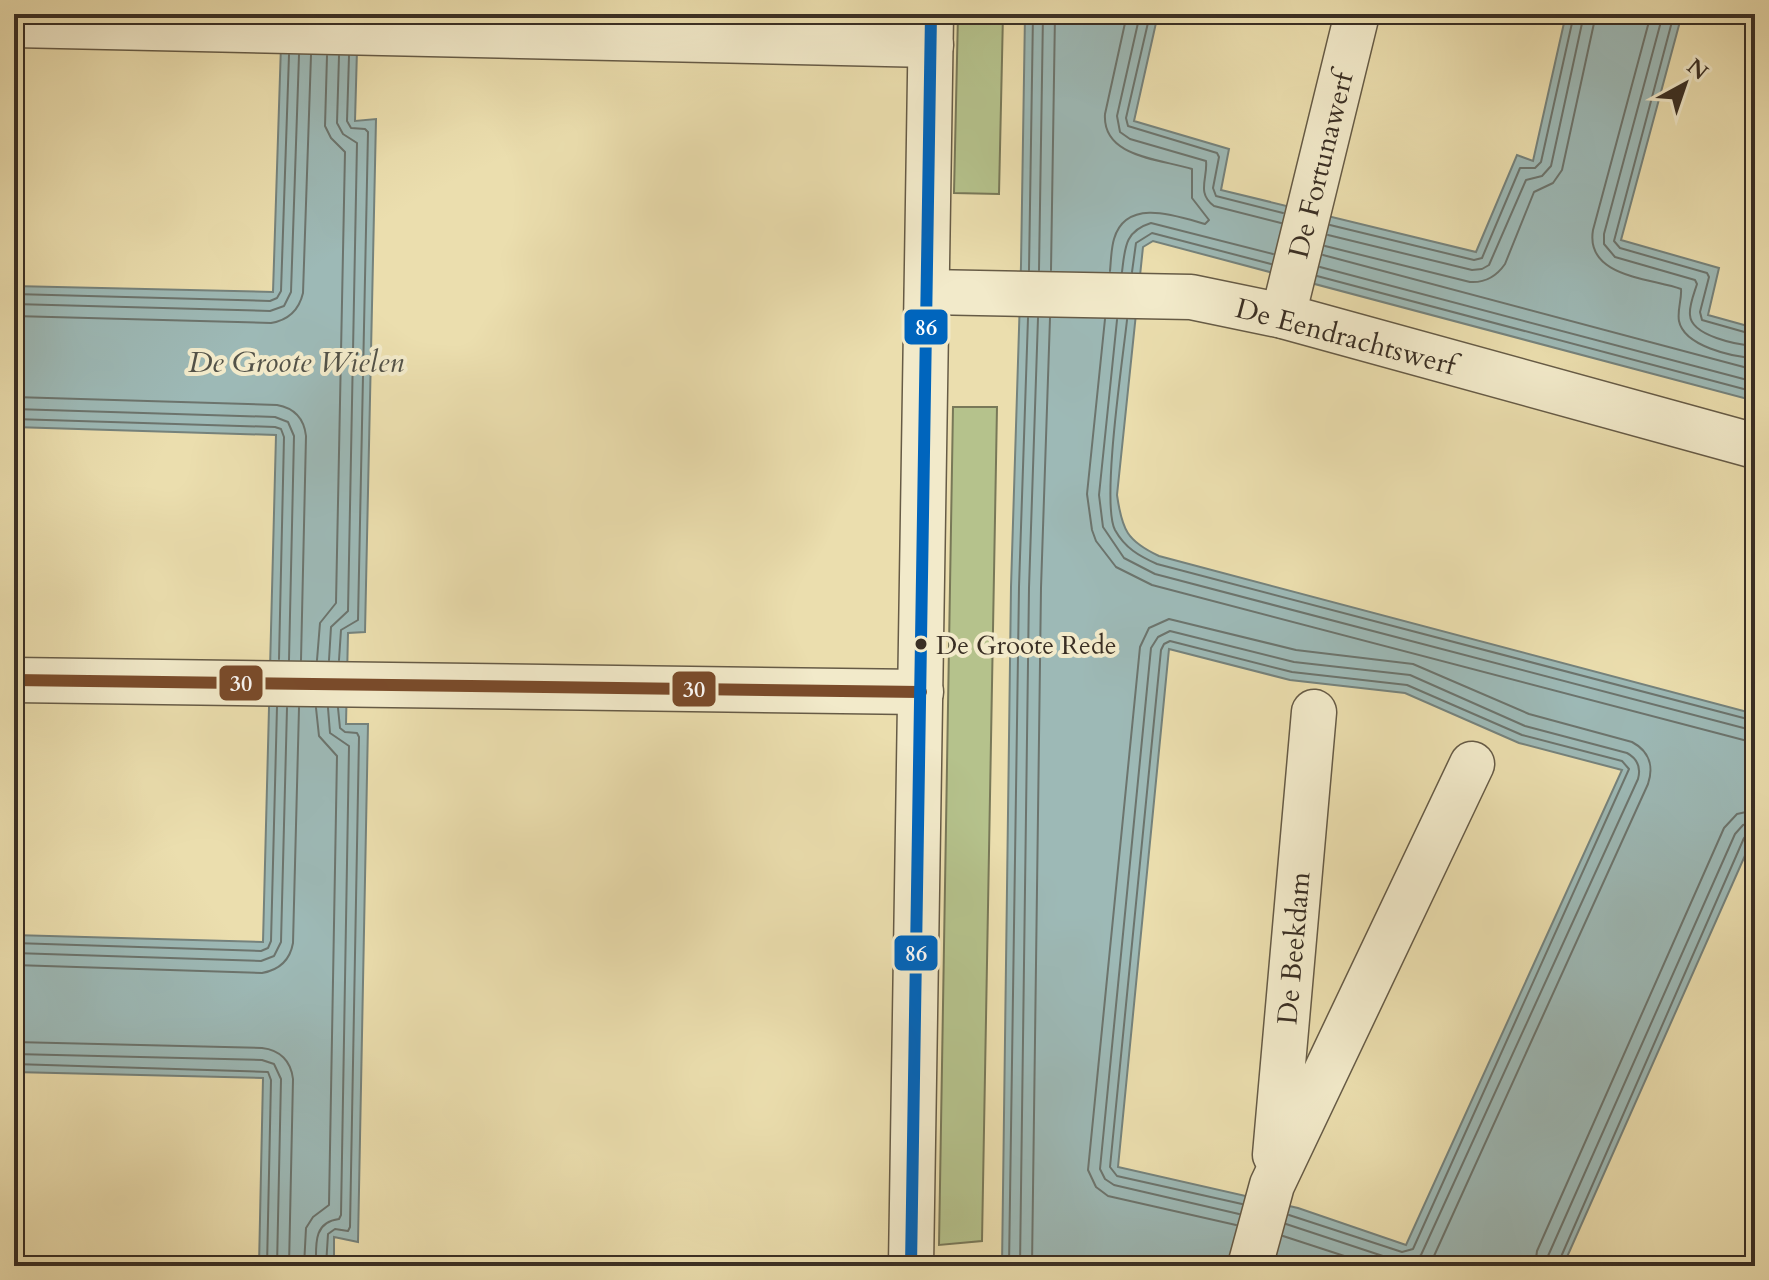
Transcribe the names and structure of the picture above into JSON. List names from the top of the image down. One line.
{"streets":{"street":["De Fortunawerf","De Eendrachtswerf","De Beekdam"]},"crossings":[["De Fortunawerf","De Eendrachtswerf"]],"water":["De Groote Wielen"],"places":["De Groote Rede"],"lines":["transit line 86","transit line 30"],"north":"top right"}
